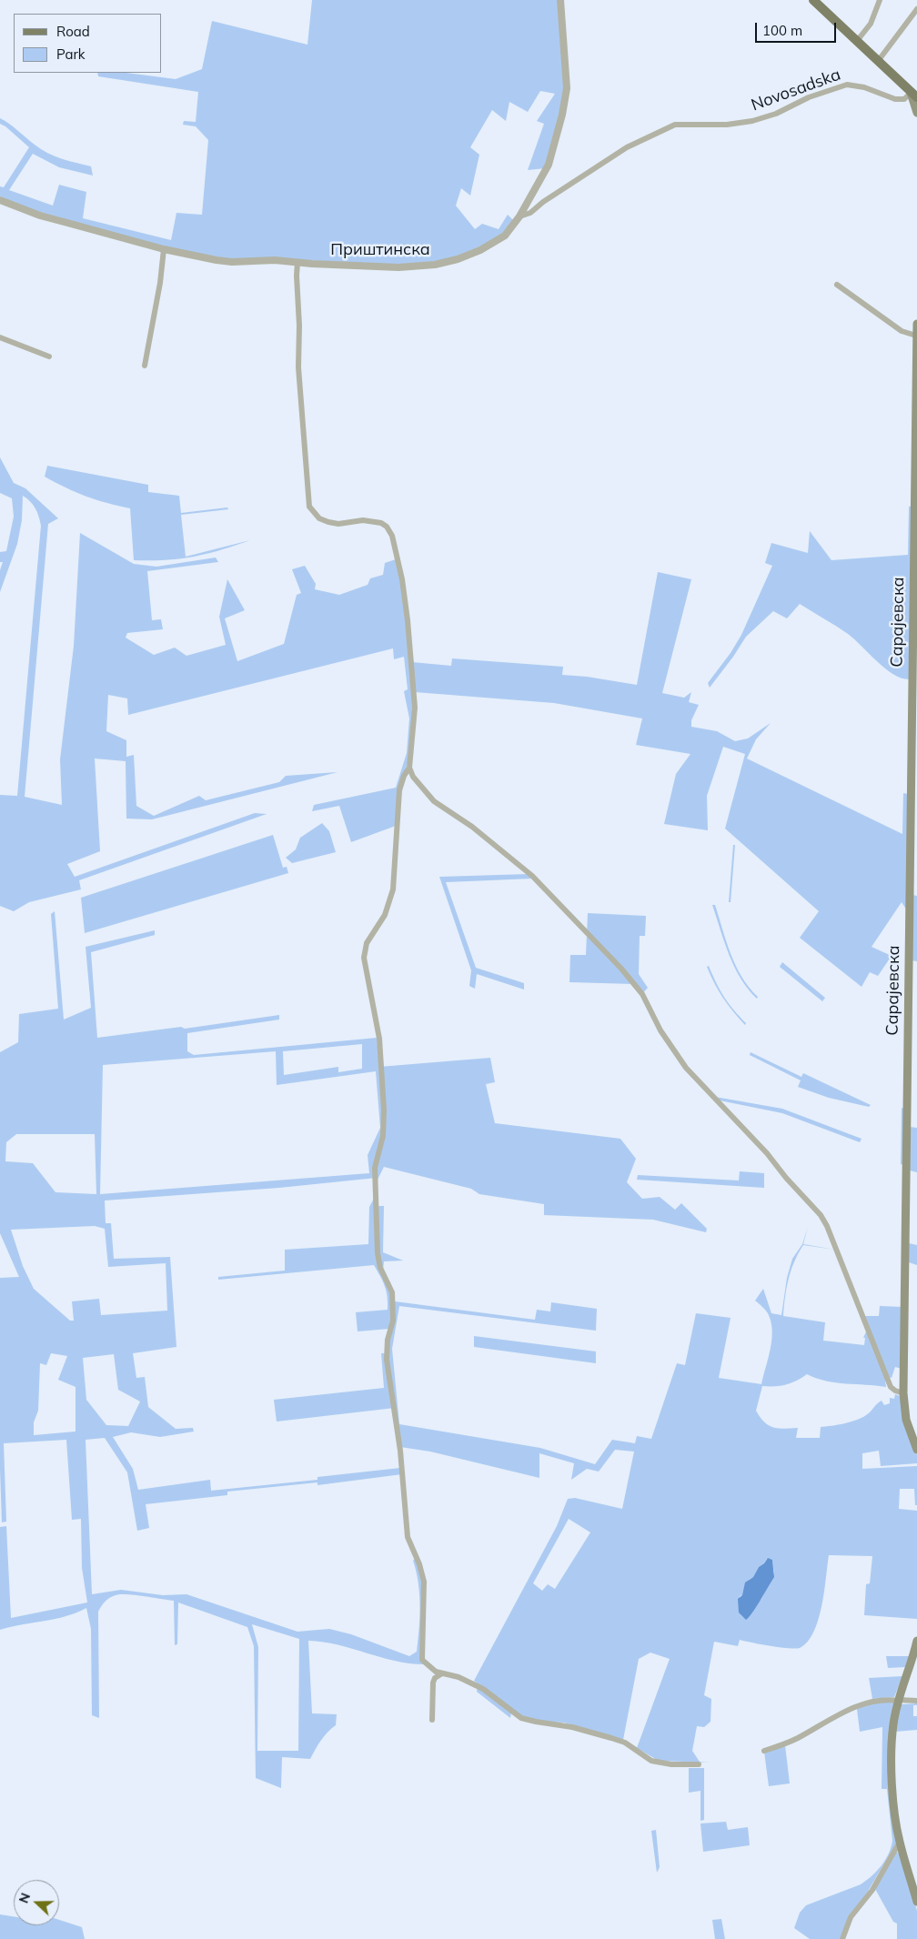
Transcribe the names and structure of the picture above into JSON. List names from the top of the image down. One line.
{"streets":{"main road":["Сарајевска"],"street":["Novosadska","Приштинска"]},"crossings":[["Novosadska","Приштинска"]],"legend":["Road","Park"],"scale_bar":"100 m","north":"left"}
